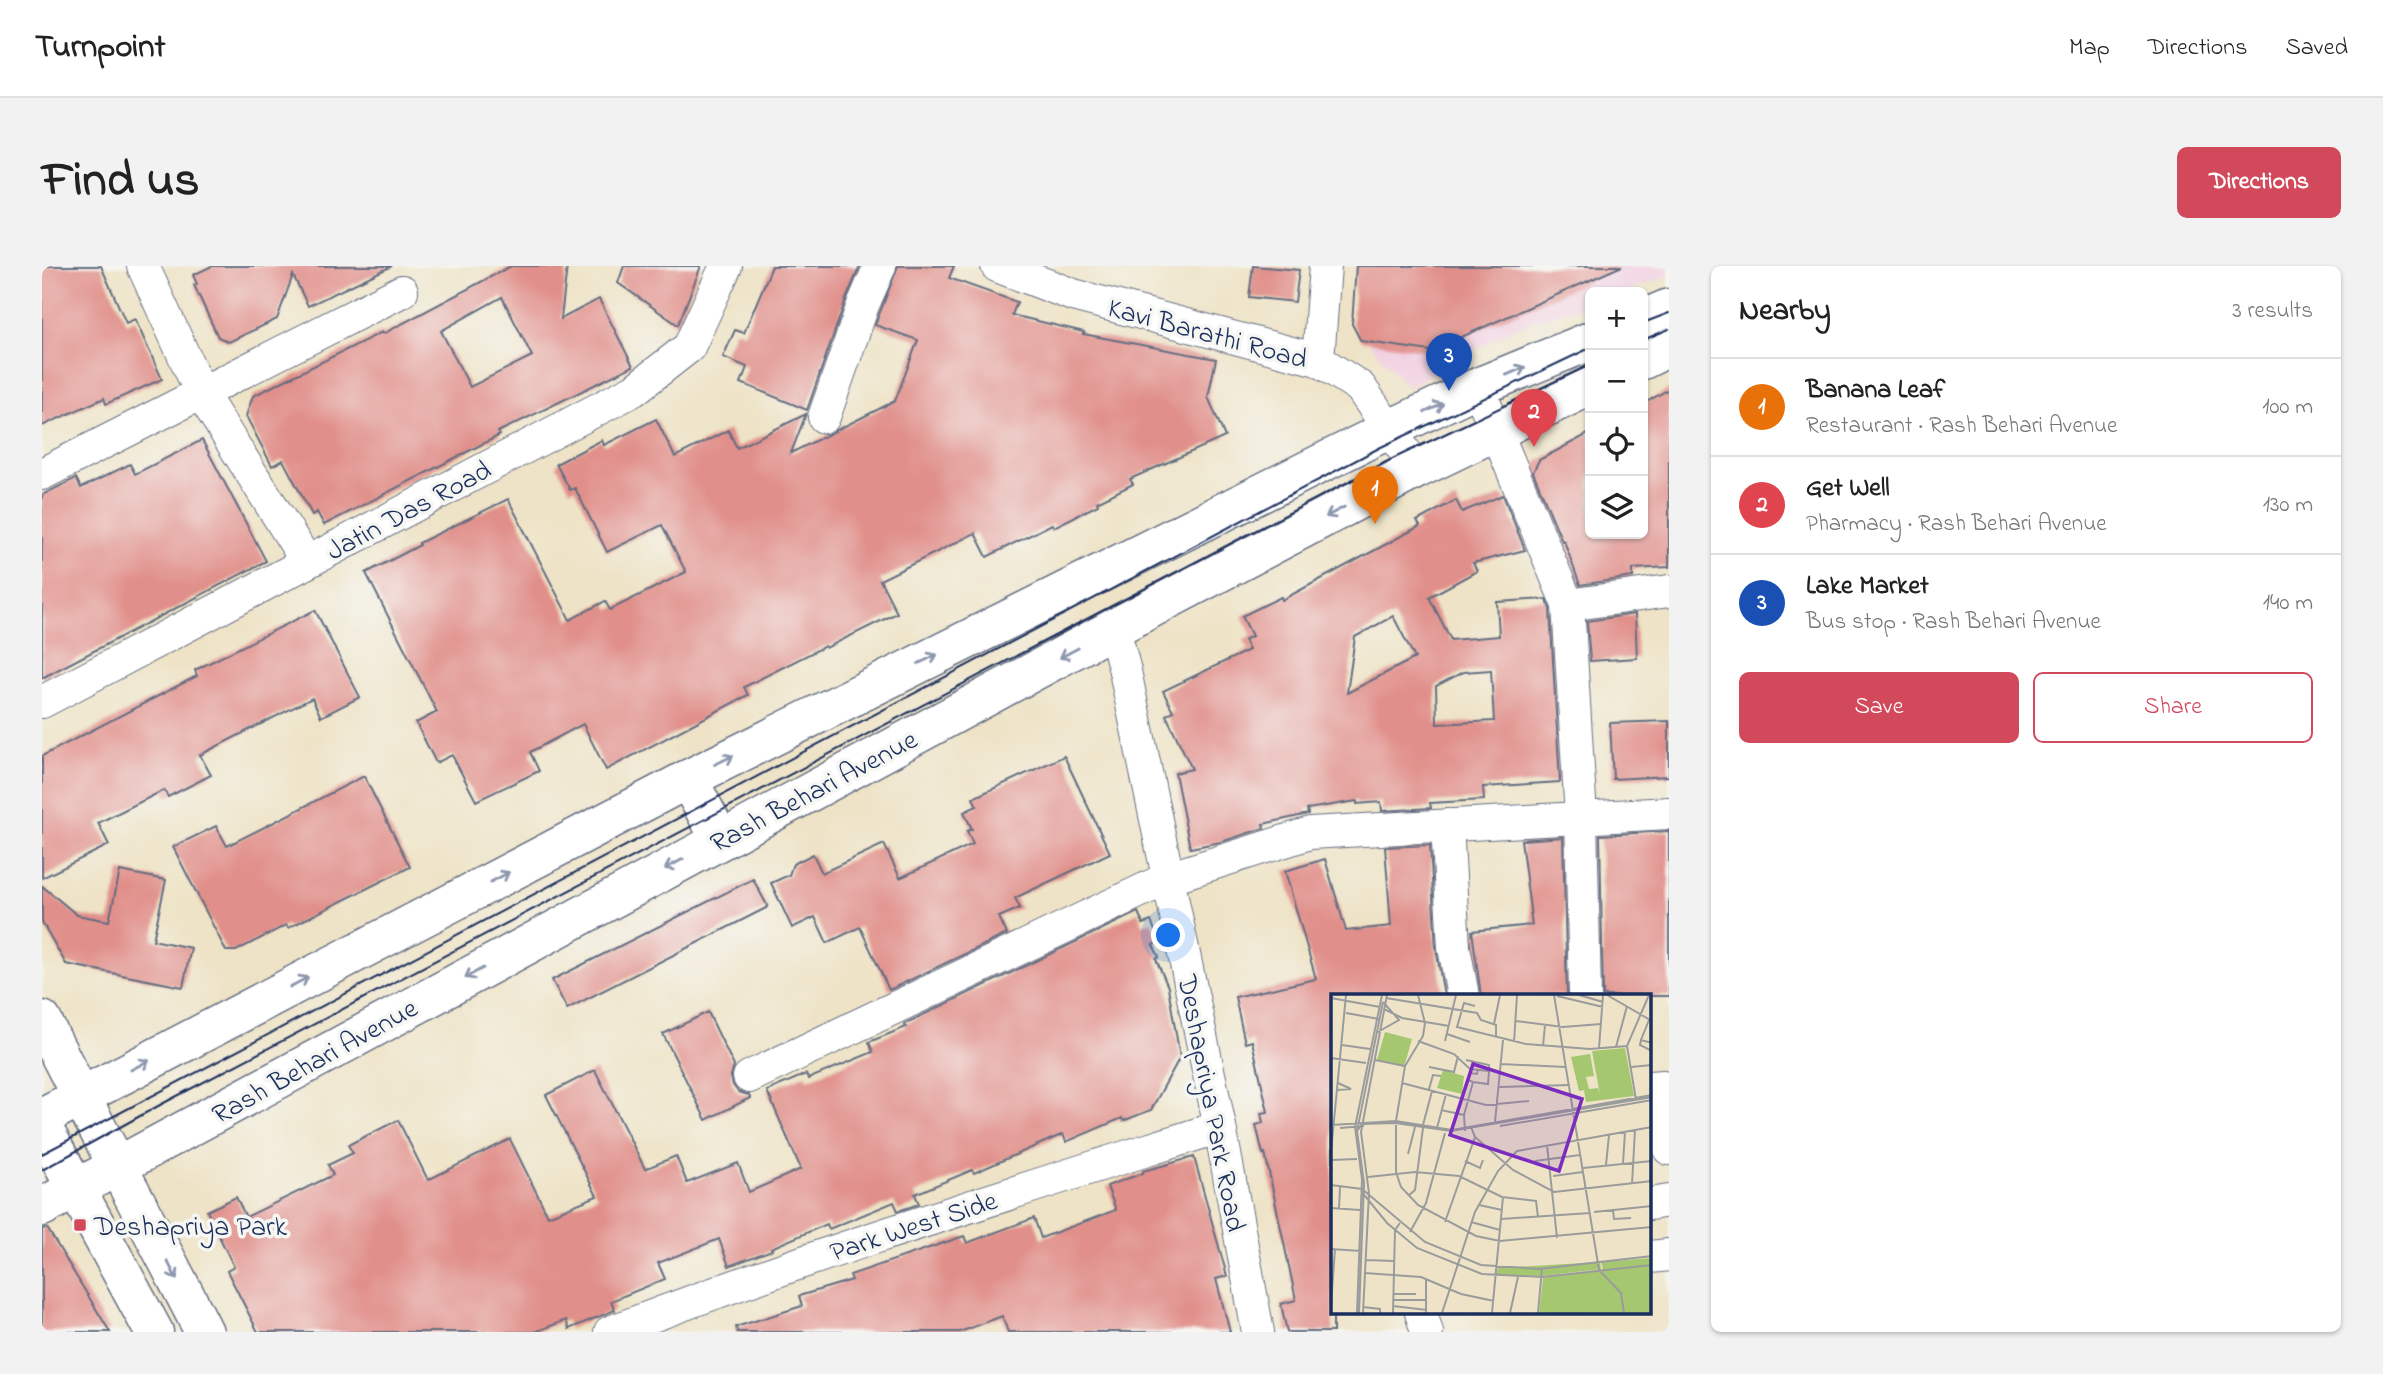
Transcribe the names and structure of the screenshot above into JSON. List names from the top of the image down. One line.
{"streets":{"main road":["Rash Behari Avenue"],"street":["Kavi Barathi Road","Jatin Das Road","Deshapriya Park Road","Park West Side"]},"crossings":[["Kavi Barathi Road","Rash Behari Avenue"],["Rash Behari Avenue","Deshapriya Park Road"],["Deshapriya Park Road","Park West Side"]],"places":{"transit":["Deshapriya Park"]},"page":{"header":"Turnpoint","nav":["Map","Directions","Saved"],"title":"Find us","buttons":["Directions",["Save","Share"]],"heading":["Nearby","3 results"],"map_buttons":["+","−"],"pins":["3","2","1"],"list":[{"mark":"1","name":"Banana Leaf","note":"Restaurant · Rash Behari Avenue","value":"100 m"},{"mark":"2","name":"Get Well","note":"Pharmacy · Rash Behari Avenue","value":"130 m"},{"mark":"3","name":"Lake Market","note":"Bus stop · Rash Behari Avenue","value":"140 m"}]}}
